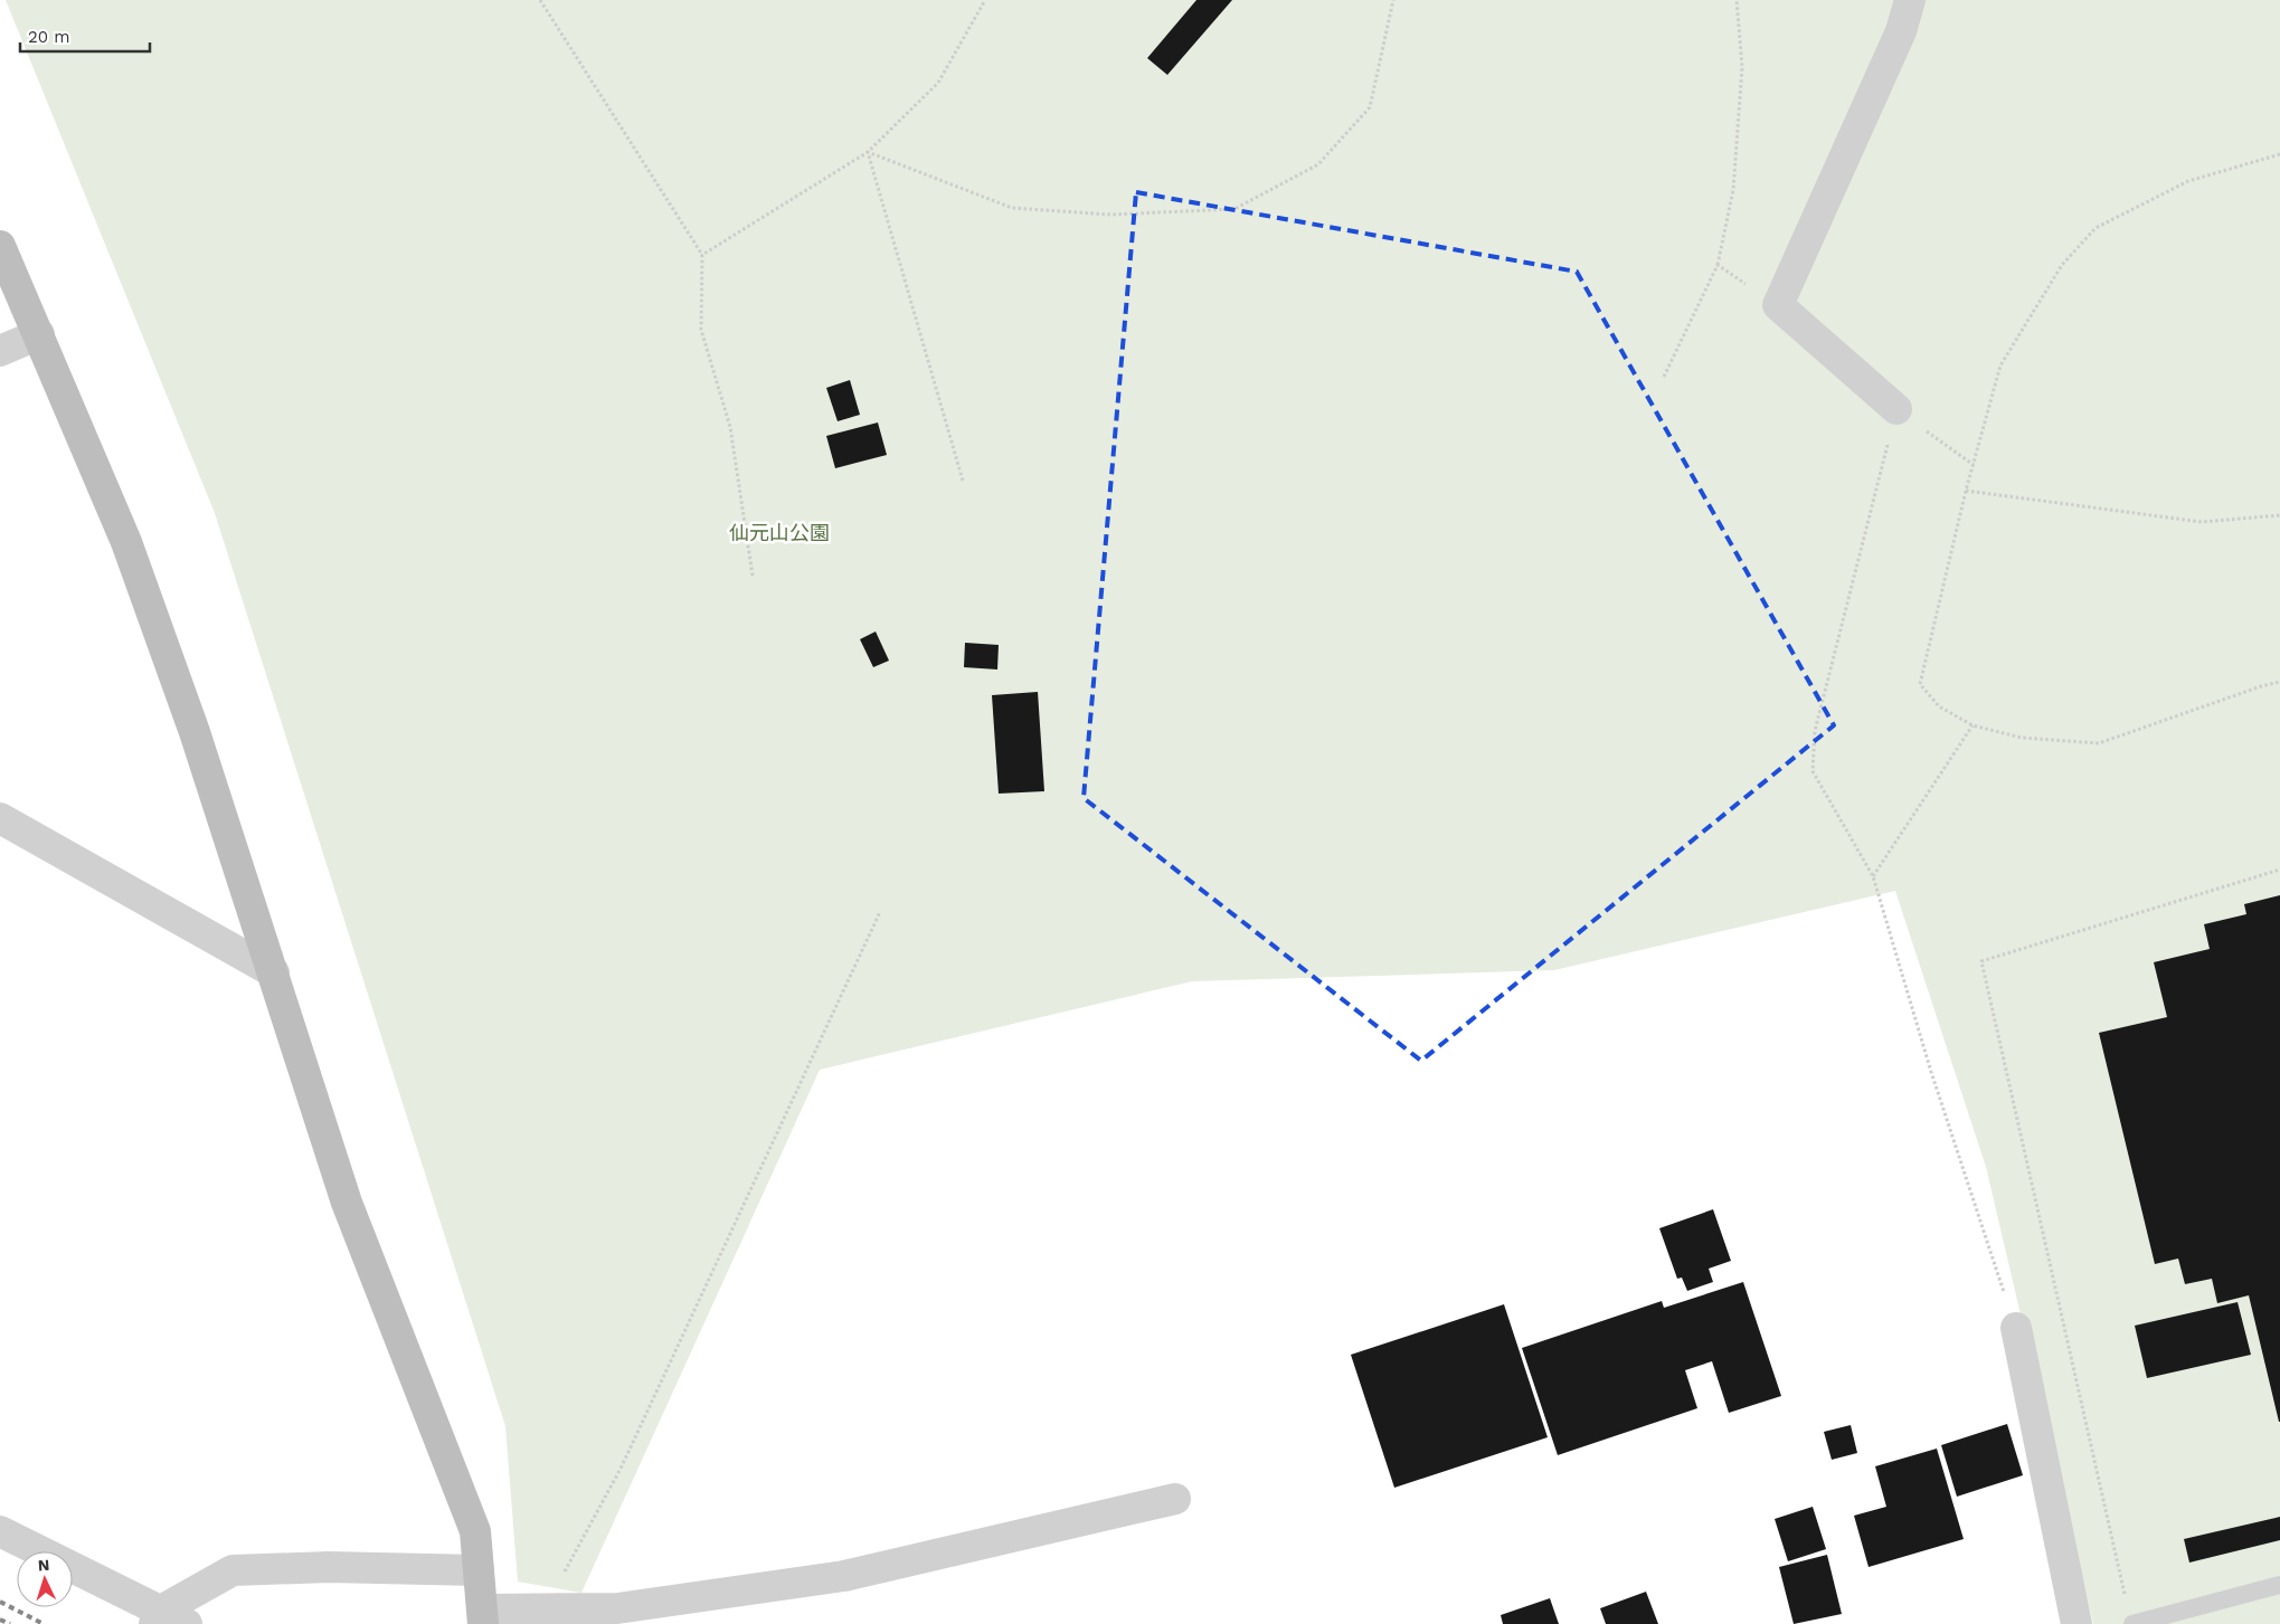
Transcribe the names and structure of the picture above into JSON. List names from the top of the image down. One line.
{"parks":["仙元山公園"],"scale_bar":"20 m","north":"top"}
